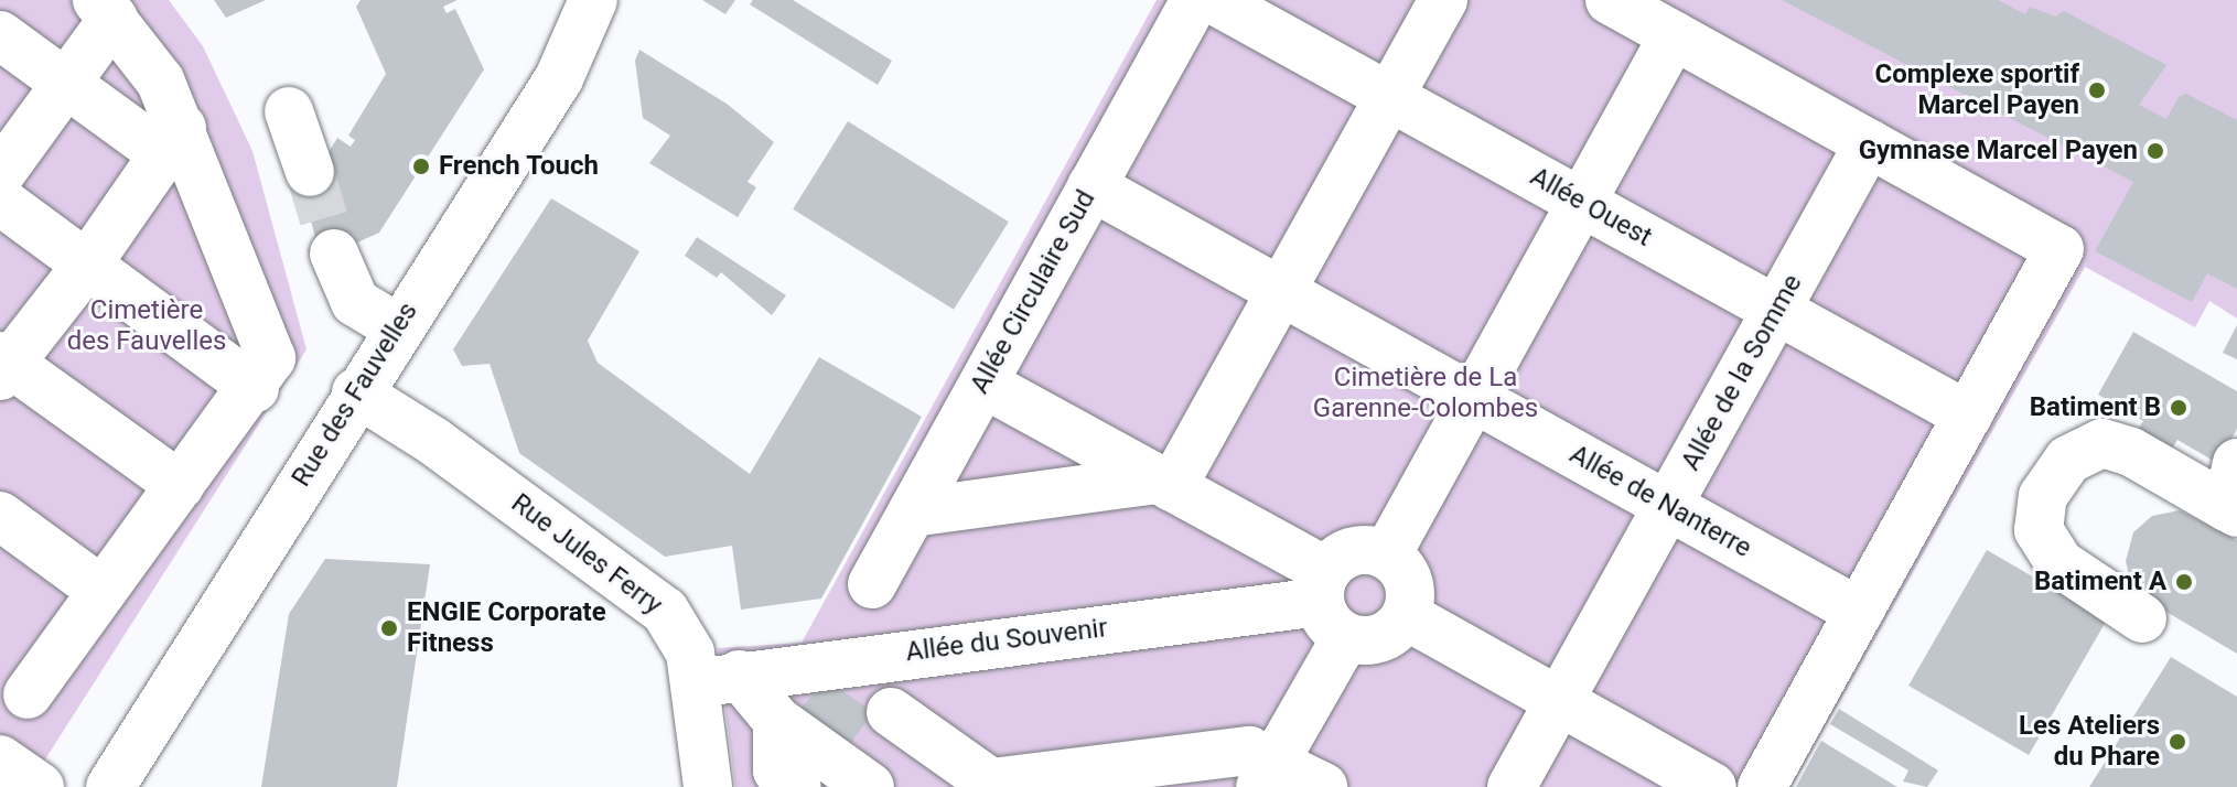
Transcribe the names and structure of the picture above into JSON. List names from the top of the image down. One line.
{"streets":{"street":["Allée Ouest","Allée Circulaire Sud","Allée de la Somme","Rue des Fauvelles","Allée de Nanterre","Rue Jules Ferry","Allée du Souvenir"]},"crossings":[["Allée Ouest","Allée de la Somme"],["Allée Circulaire Sud","Allée de Nanterre"],["Allée de la Somme","Allée de Nanterre"],["Rue des Fauvelles","Rue Jules Ferry"],["Rue Jules Ferry","Allée du Souvenir"]],"parks":["Cimetière des Fauvelles","Cimetière de La Garenne-Colombes"],"places":["Complexe sportif Marcel Payen","Gymnase Marcel Payen","French Touch","Batiment B","Batiment A","ENGIE Corporate Fitness","Les Ateliers du Phare"]}
